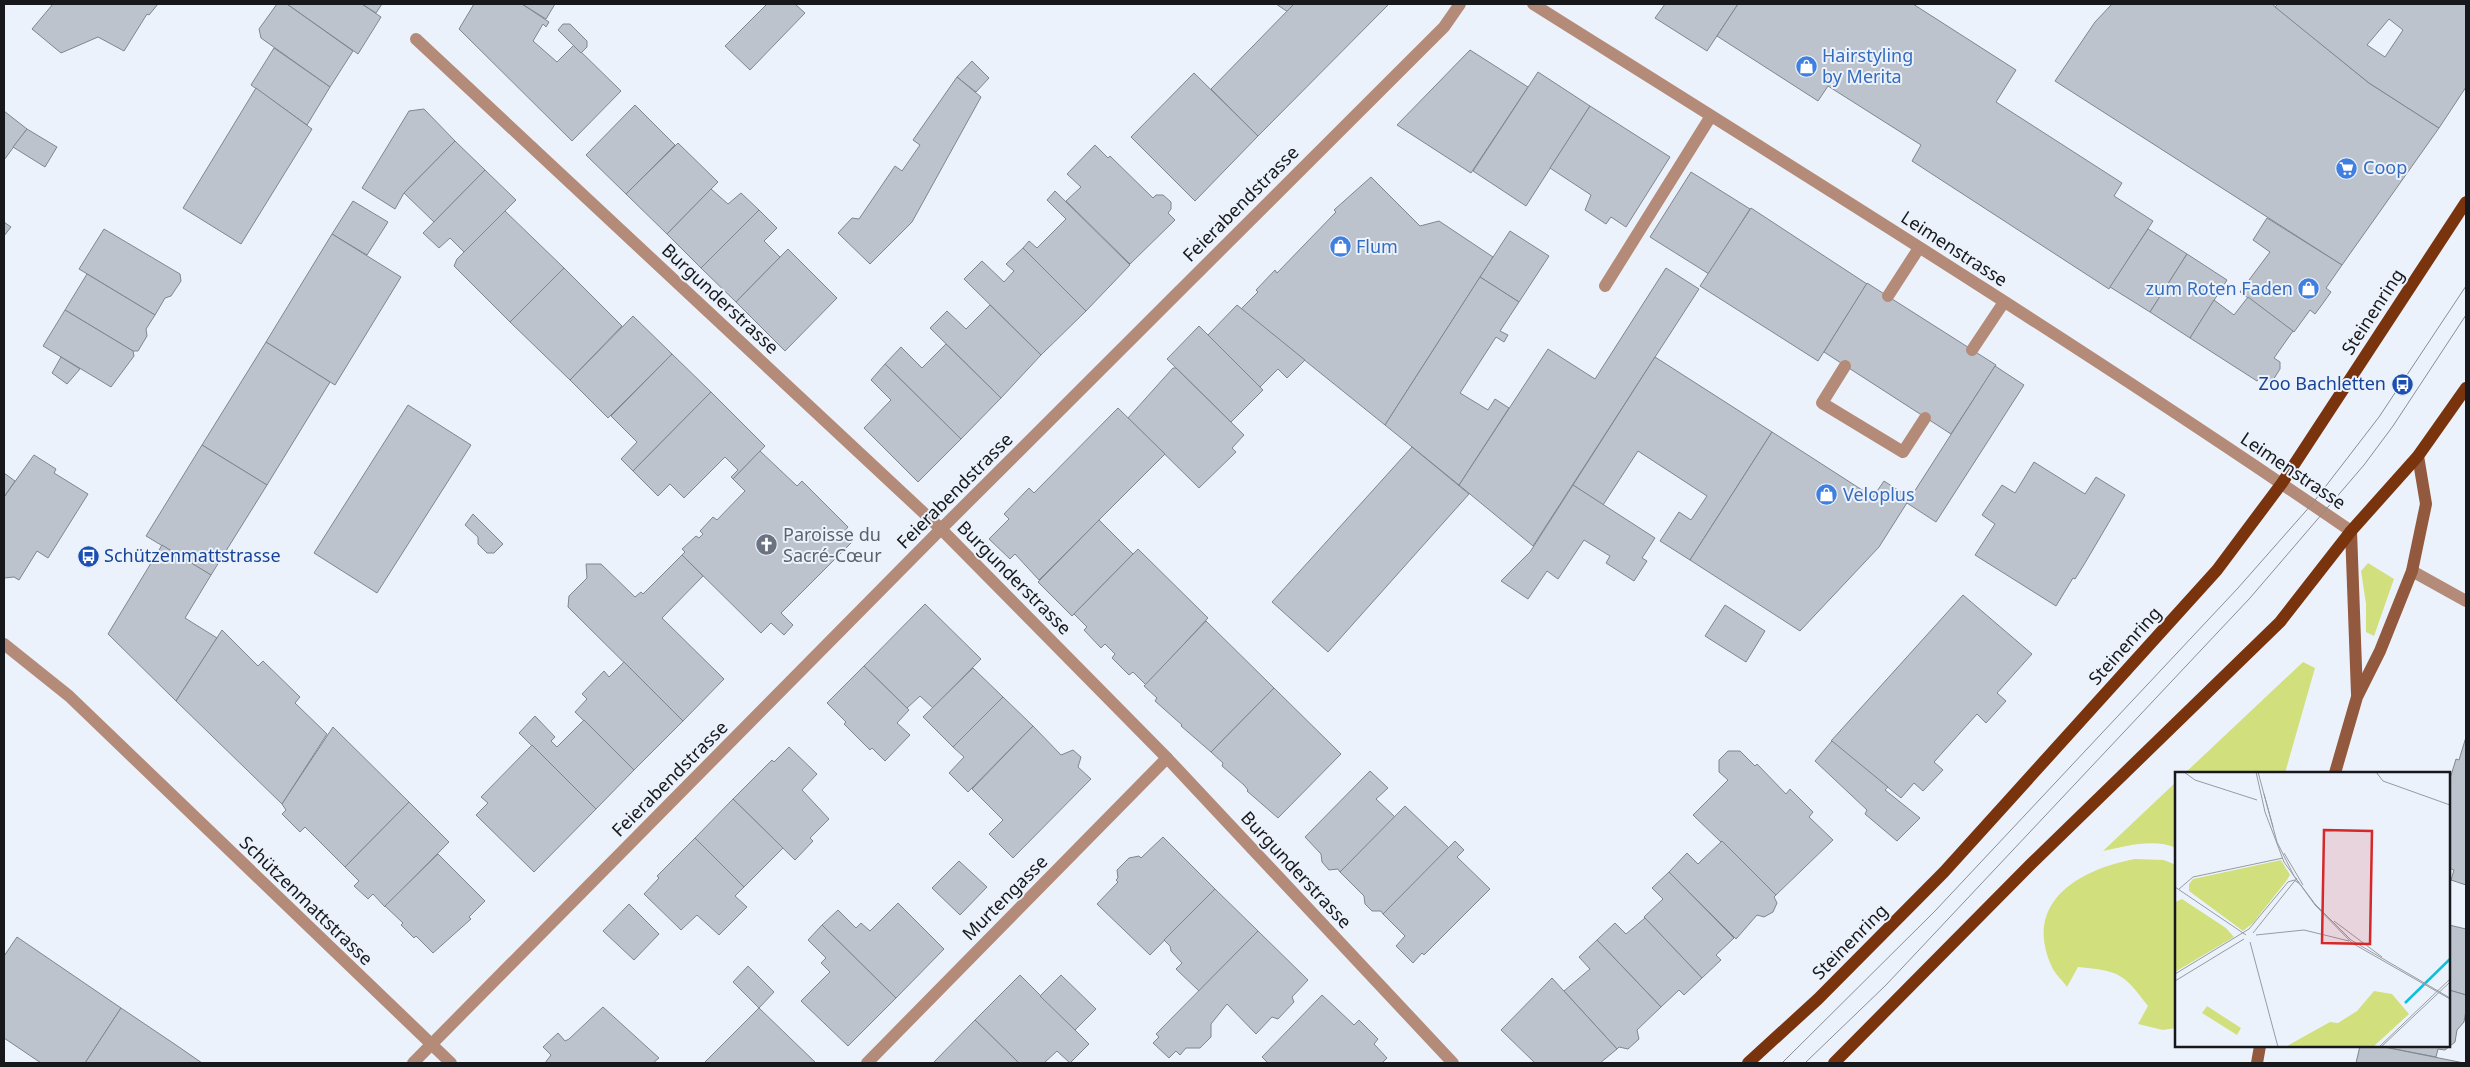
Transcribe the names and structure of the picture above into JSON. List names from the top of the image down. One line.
{"streets":{"main road":["Steinenring"],"street":["Feierabendstrasse","Leimenstrasse","Burgunderstrasse","Murtengasse","Schützenmattstrasse"]},"crossings":[["Feierabendstrasse","Burgunderstrasse"],["Feierabendstrasse","Schützenmattstrasse"],["Leimenstrasse","Steinenring"],["Burgunderstrasse","Murtengasse"]],"places":{"shop":["Hairstyling by Merita","Flum","zum Roten Faden","Veloplus"],"supermarket":["Coop"],"bus stop":["Zoo Bachletten","Schützenmattstrasse"],"church":["Paroisse du Sacré-Cœur"]}}
